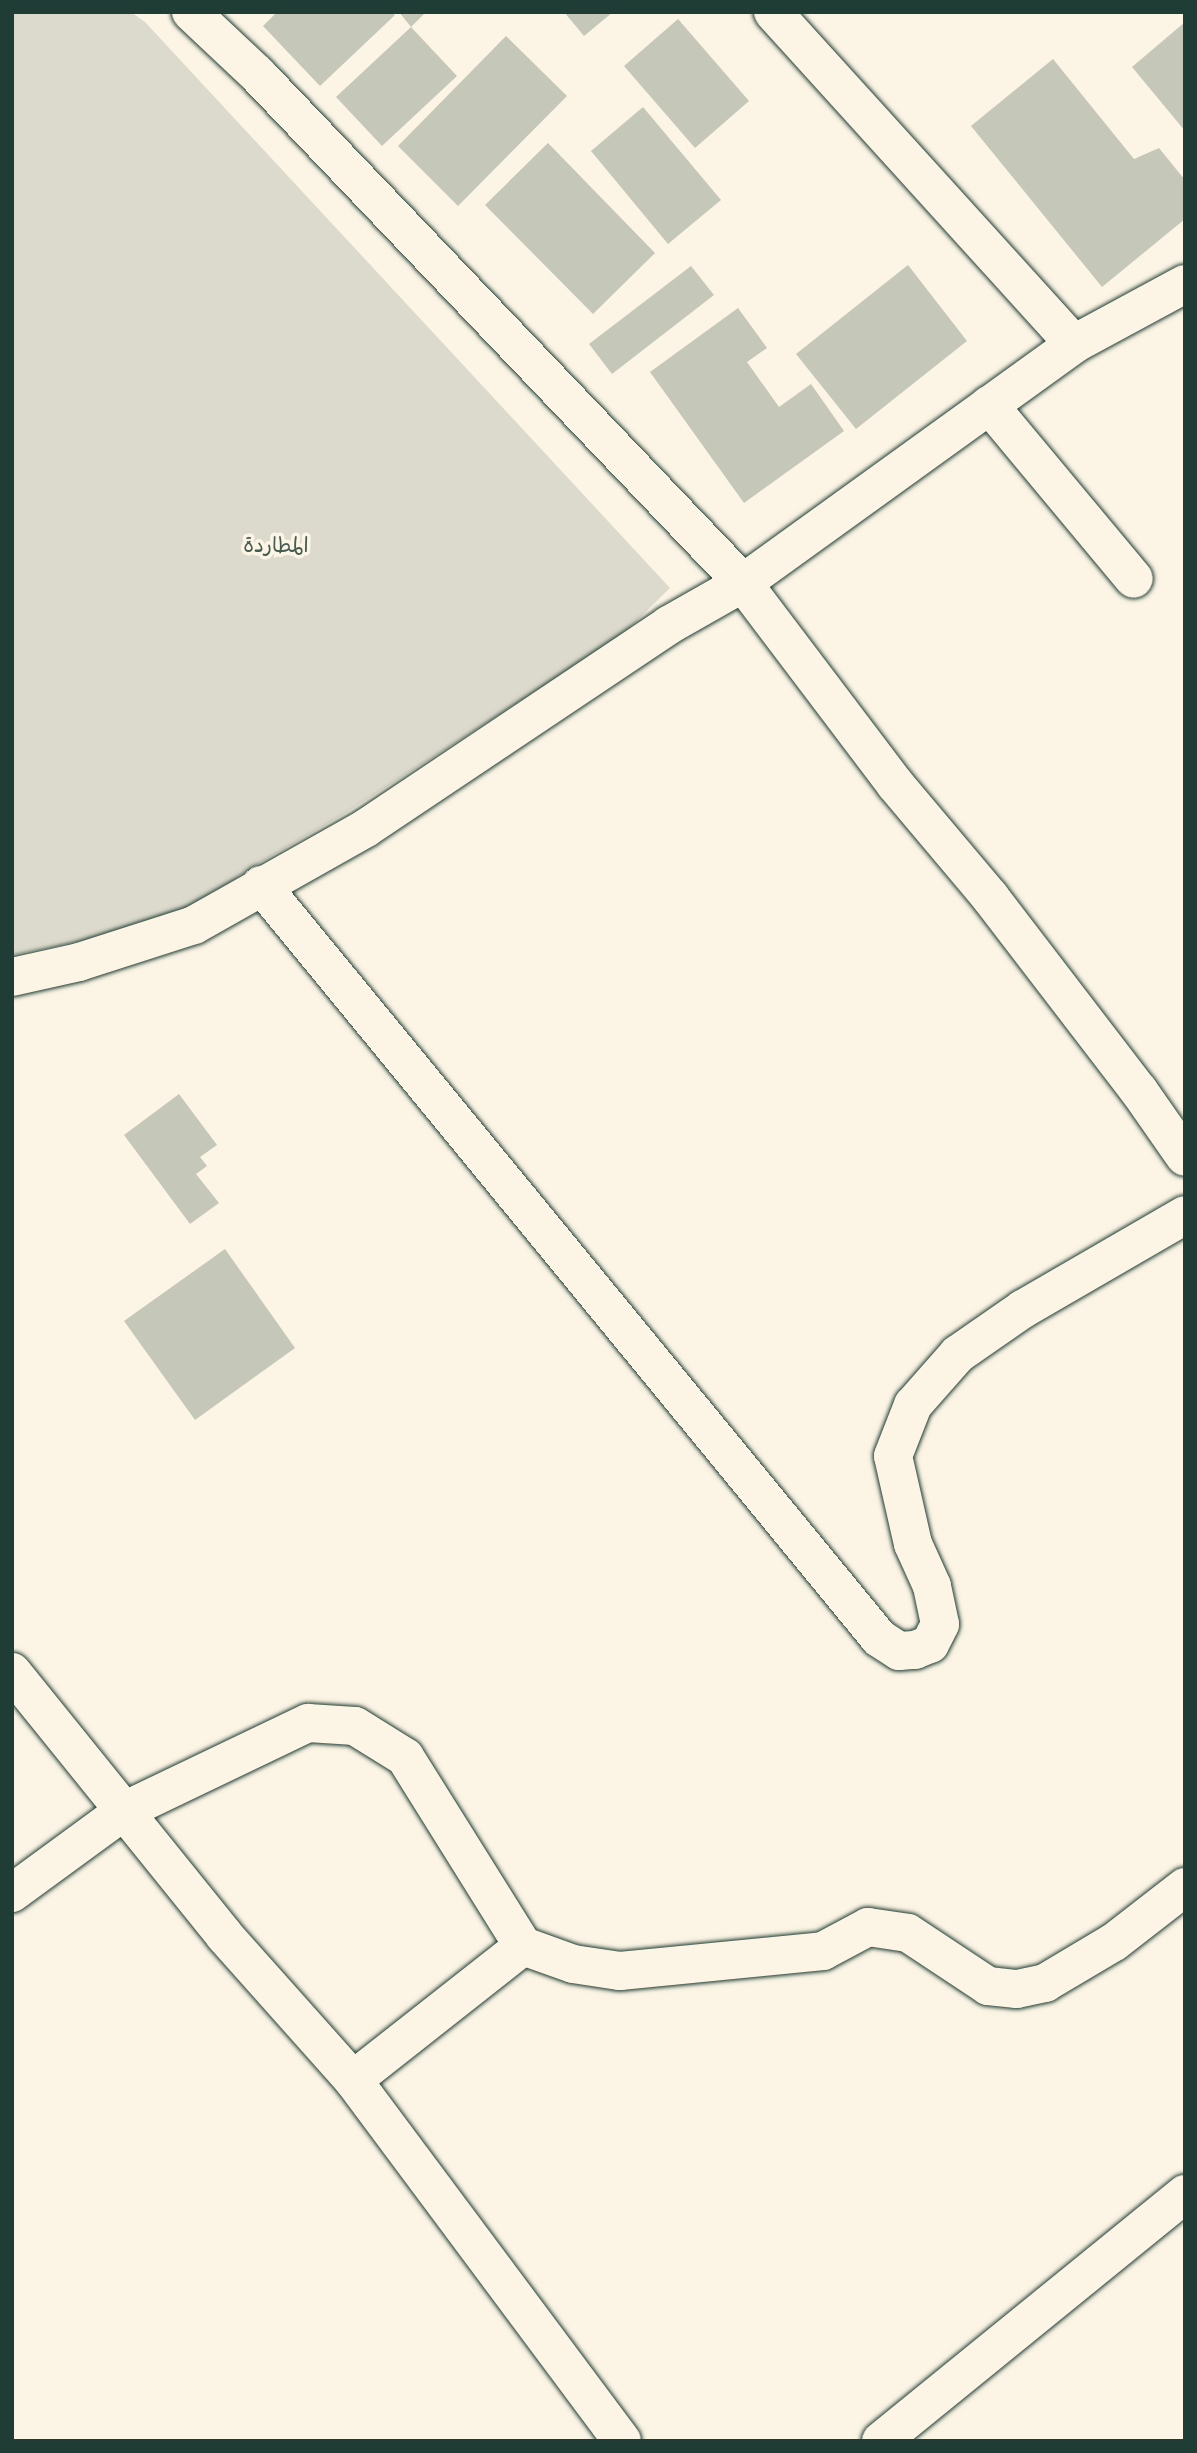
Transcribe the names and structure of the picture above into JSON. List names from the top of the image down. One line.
{"parks":["المطاردة"]}
